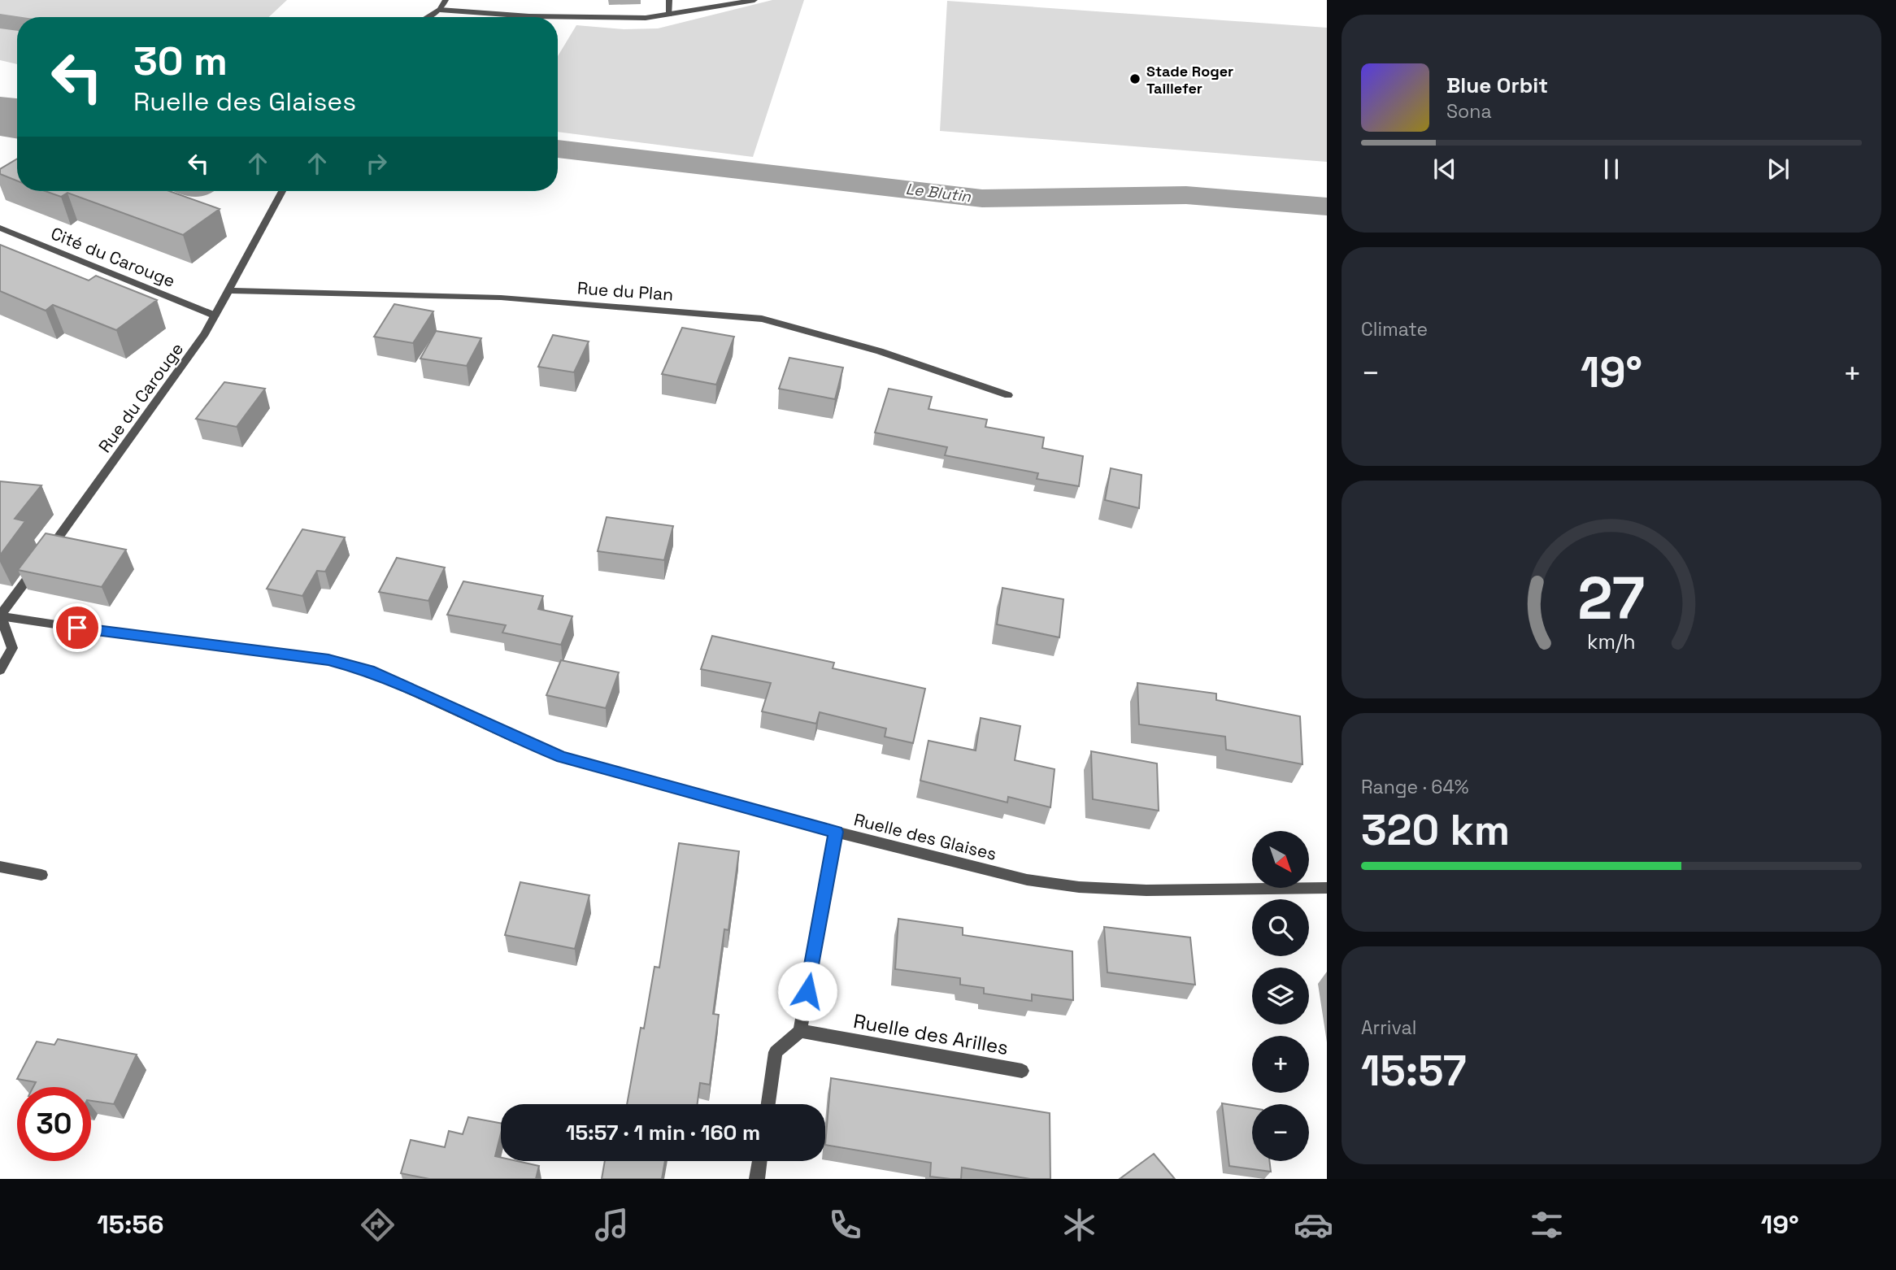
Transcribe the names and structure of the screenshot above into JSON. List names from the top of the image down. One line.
{"streets":{"street":["Cité du Carouge","Rue du Plan","Rue du Carouge","Ruelle des Glaises","Ruelle des Arilles"]},"crossings":[["Cité du Carouge","Rue du Carouge"],["Rue du Plan","Rue du Carouge"],["Rue du Carouge","Ruelle des Glaises"]],"water":["Le Blutin"],"places":["Stade Roger Taillefer"],"north":"bottom right","page":{"turn":["30 m","Ruelle des Glaises"],"song":["Blue Orbit","Sona"],"tile":["Climate",["Range · 64%","320 km"],["Arrival","15:57"]],"heat":["−","19°","+"],"map_buttons":["+","−"],"limit":"30","trip":"15:57 · 1 min · 160 m","tabs":["15:56","19°"],"gauge":["27","km/h"]}}
